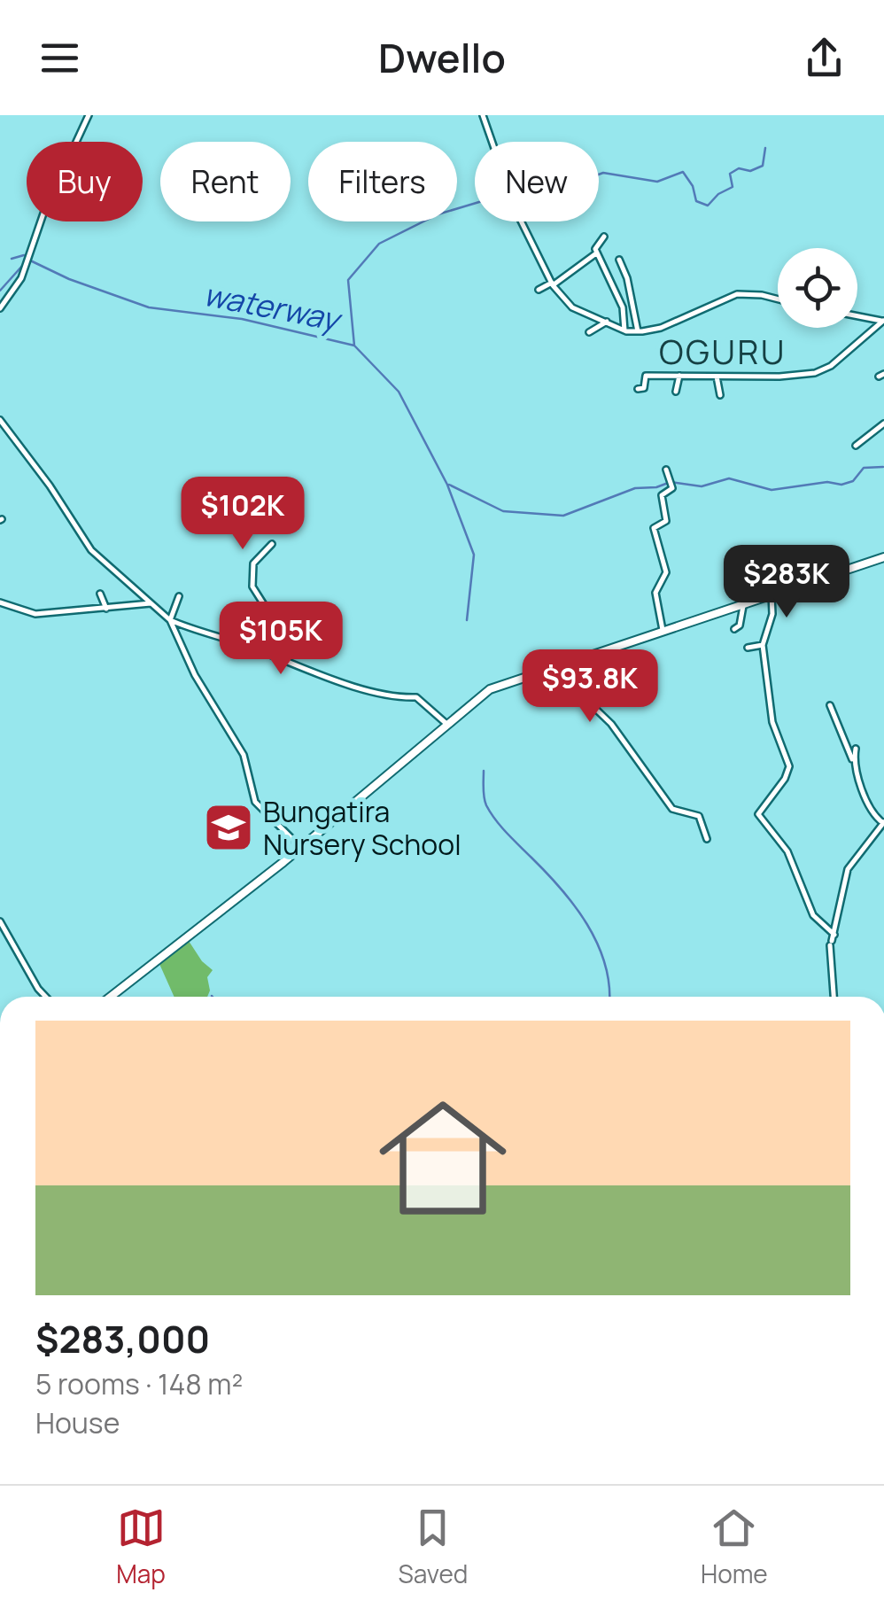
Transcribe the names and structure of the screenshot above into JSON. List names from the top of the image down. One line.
{"districts":["OGURU"],"water":["waterway"],"places":{"school or university":["Bungatira Nursery School"]},"page":{"header":"Dwello","chip":["Buy","Rent","Filters","New"],"price":["$102K","$283K","$105K","$93.8K"],"list":[{"name":"$283,000","note":"5 rooms · 148 m² · House"}],"tabs":["Map","Saved","Home"]}}
